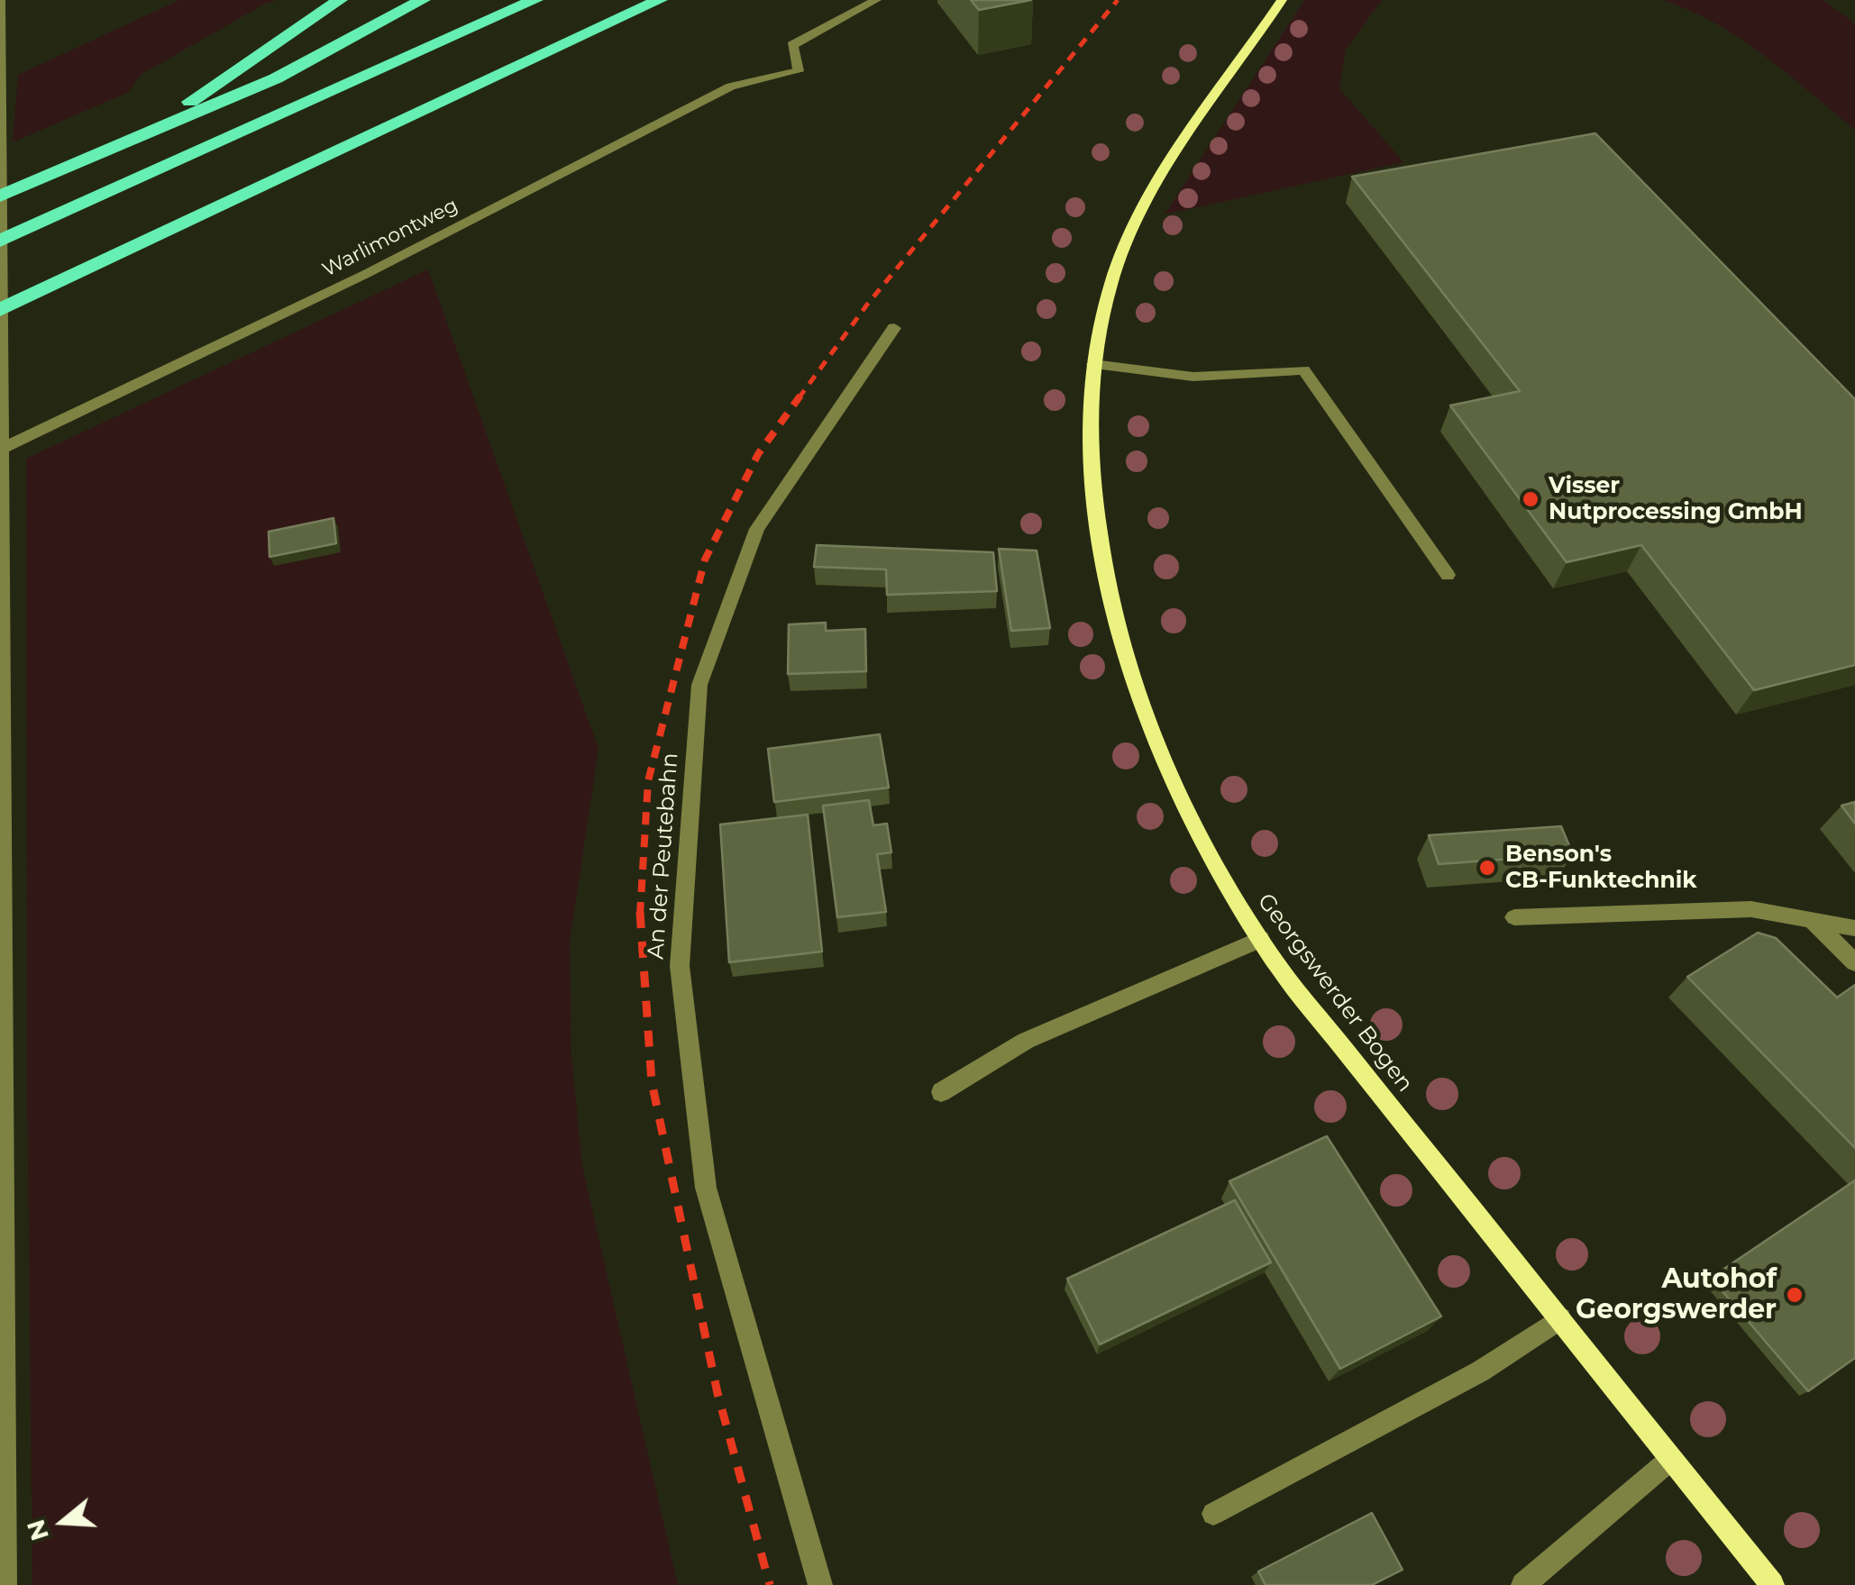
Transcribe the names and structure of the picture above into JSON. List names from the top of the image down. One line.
{"streets":{"street":["Warlimontweg","An der Peutebahn","Georgswerder Bogen"]},"places":["Visser Nutprocessing GmbH","Benson's CB-Funktechnik","Autohof Georgswerder"],"north":"left"}
